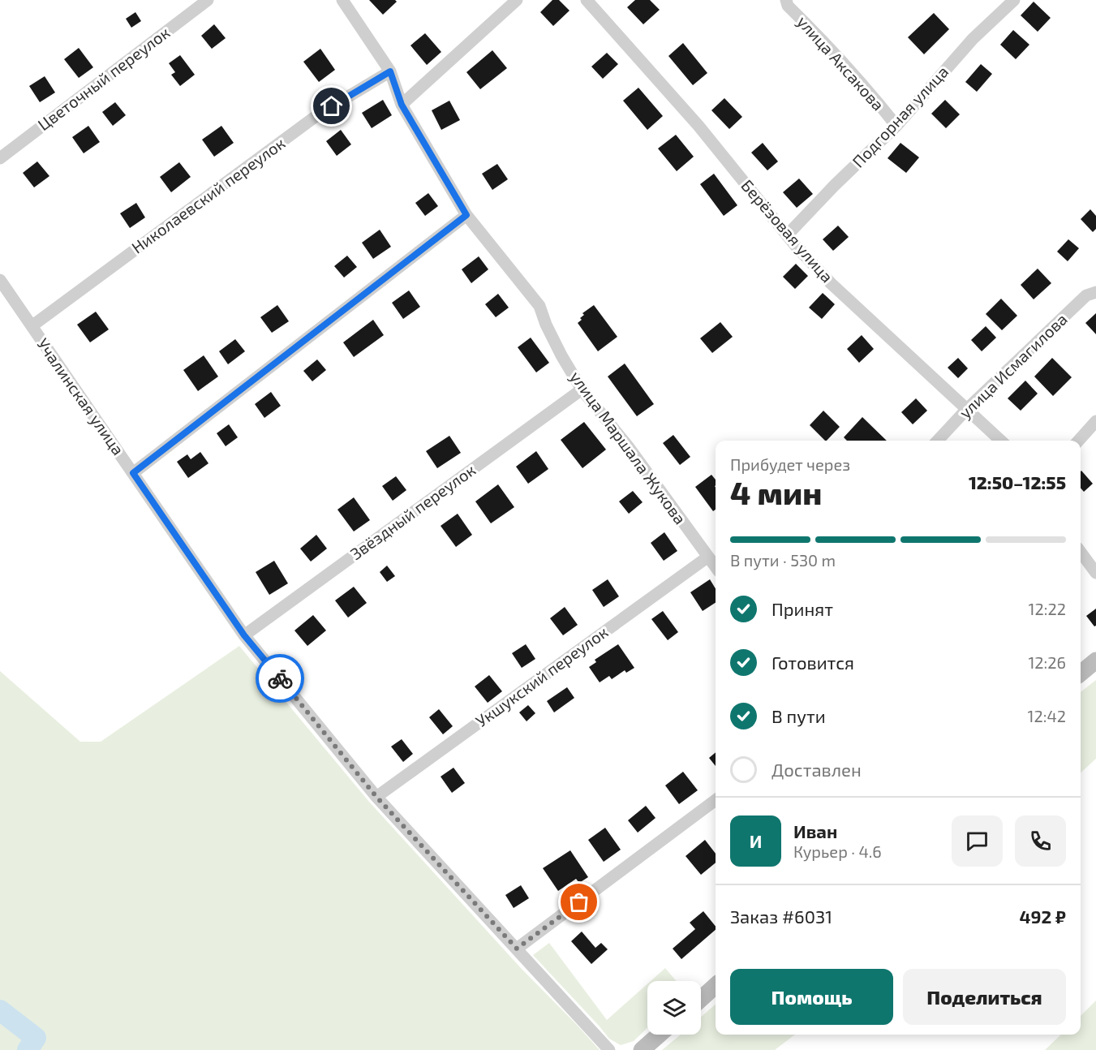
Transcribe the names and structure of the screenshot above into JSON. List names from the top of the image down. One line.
{"streets":{"street":["улица Аксакова","Цветочный переулок","Подгорная улица","Николаевский переулок","Берёзовая улица","улица Исмагилова","Учалинская улица","улица Маршала Жукова","Звёздный переулок","Укшукский переулок"]},"crossings":[["улица Аксакова","Подгорная улица"],["Подгорная улица","Берёзовая улица"],["Николаевский переулок","Учалинская улица"],["Николаевский переулок","улица Маршала Жукова"],["Берёзовая улица","улица Исмагилова"],["Учалинская улица","Звёздный переулок"],["Учалинская улица","Укшукский переулок"],["улица Маршала Жукова","Звёздный переулок"],["улица Маршала Жукова","Укшукский переулок"]],"page":{"heading":["4 мин","Прибудет через","12:50–12:55"],"panel":["Иван","Курьер · 4.6","Заказ #6031","492 ₽"],"bar":"В пути · 530 m","list":[["Принят","12:22"],["Готовится","12:26"],["В пути","12:42"],"Доставлен"],"round":"И","buttons":["Помощь","Поделиться"]}}
